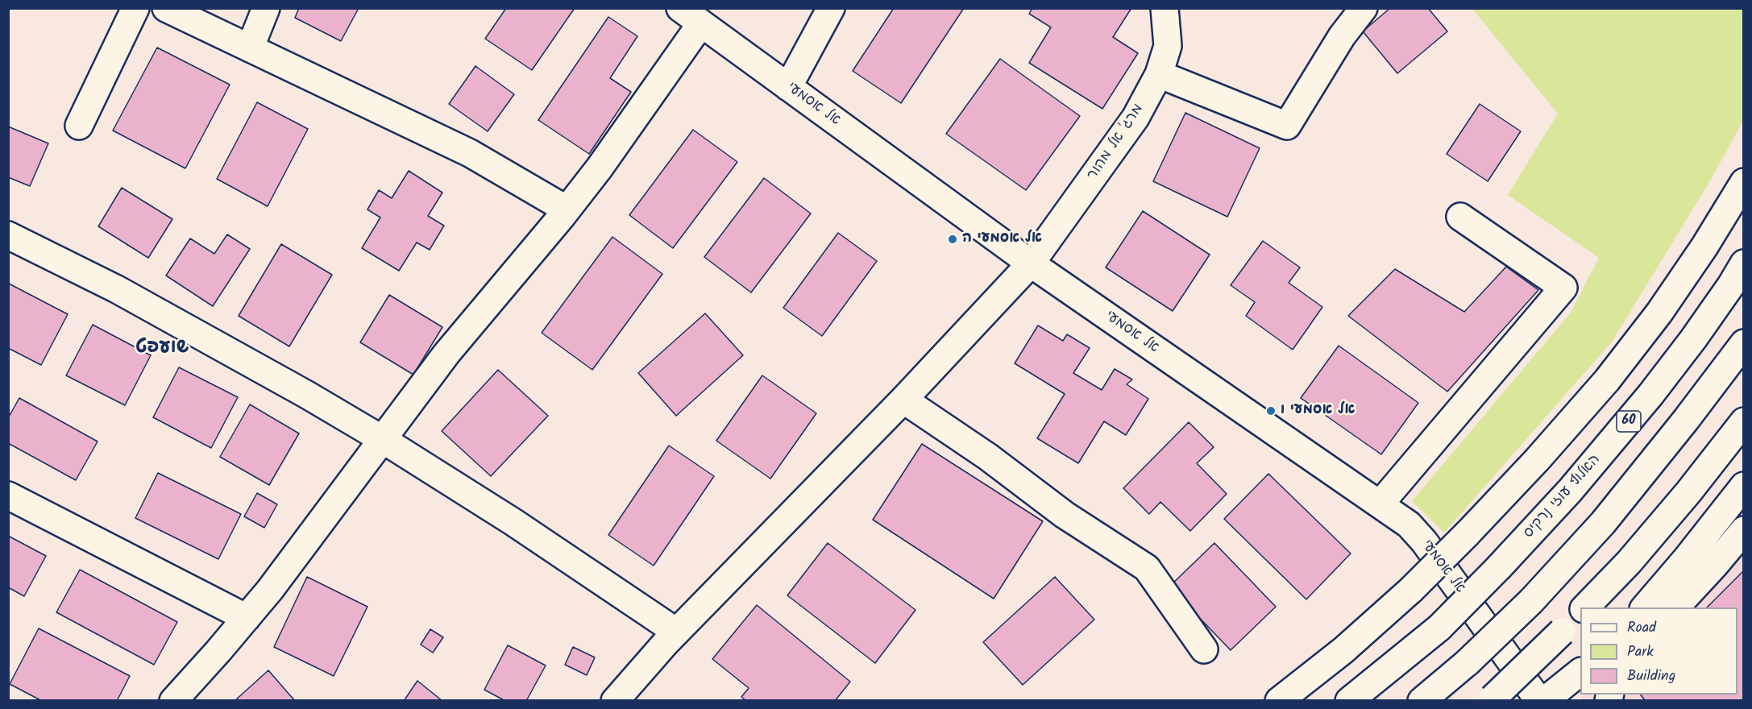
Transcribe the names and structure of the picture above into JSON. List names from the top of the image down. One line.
{"streets":{"main road":["אל אסמעי","מרג' אל מהור","60","האלוף עוזי נרקיס"]},"crossings":[["אל אסמעי","מרג' אל מהור"]],"districts":["שועפט"],"places":["אל אסמעי ה","אל אסמעי ו"],"legend":["Road","Park","Building"]}
